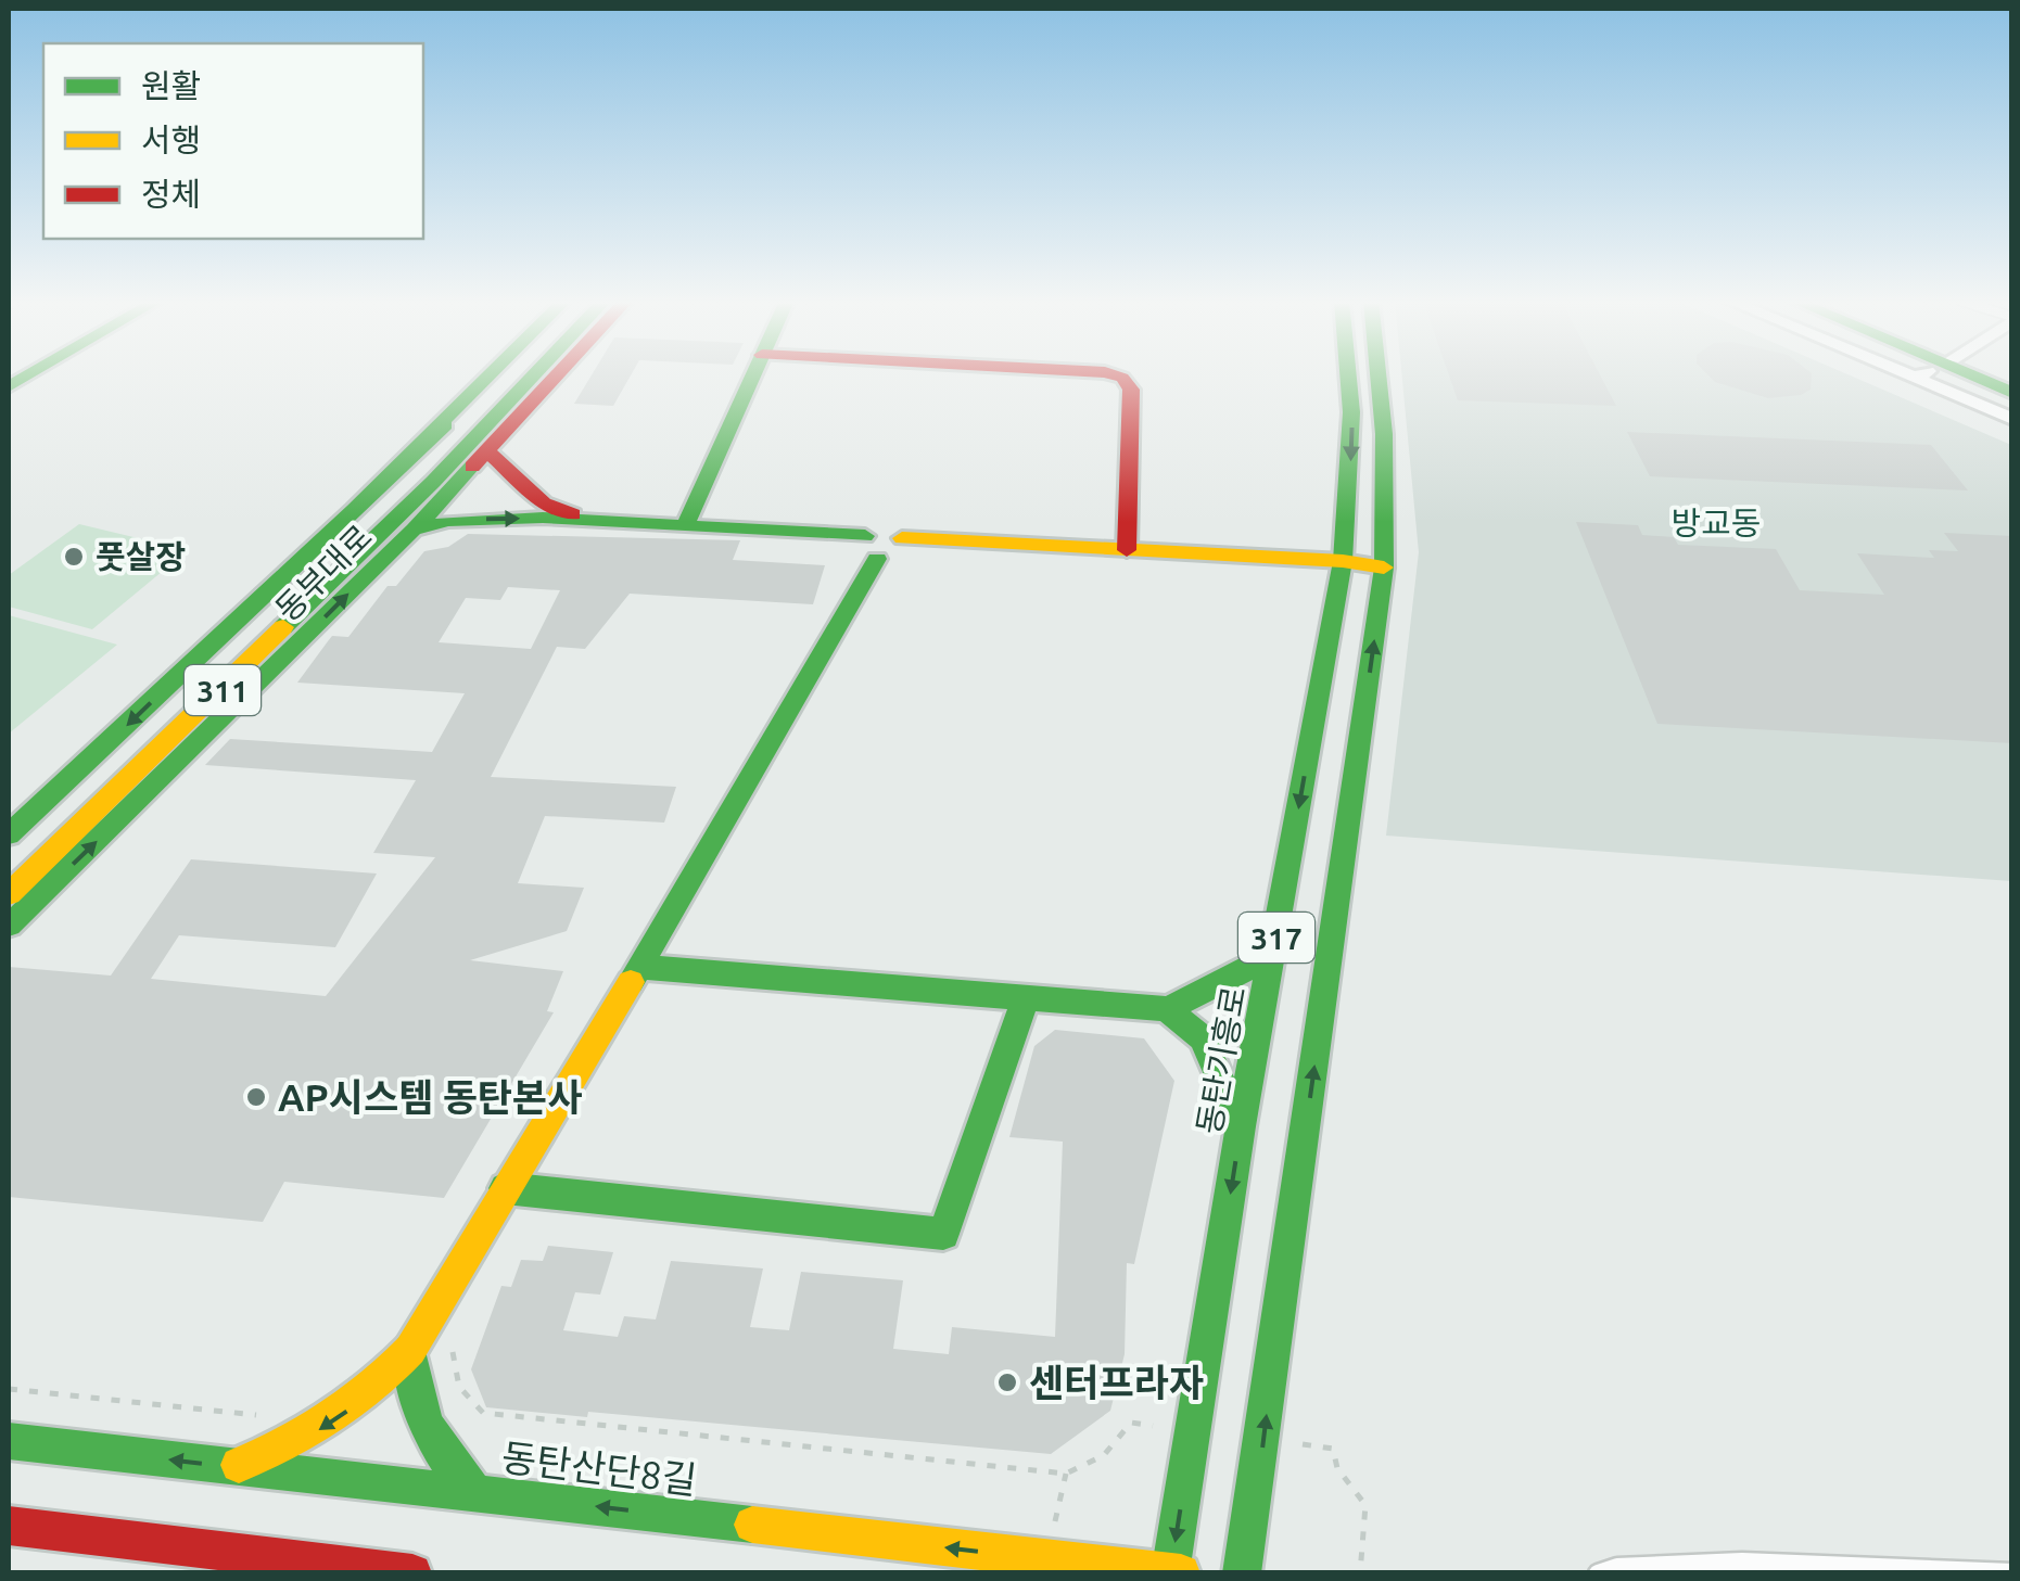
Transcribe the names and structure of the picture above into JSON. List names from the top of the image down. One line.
{"streets":{"main road":["동부대로","311","317","동탄기흥로","동탄산단8길"]},"crossings":[["동탄기흥로","동탄산단8길"]],"one_way":["동탄산단8길"],"districts":["방교동"],"places":["풋살장","AP시스템 동탄본사","센터프라자"],"legend":["원활","서행","정체"]}
